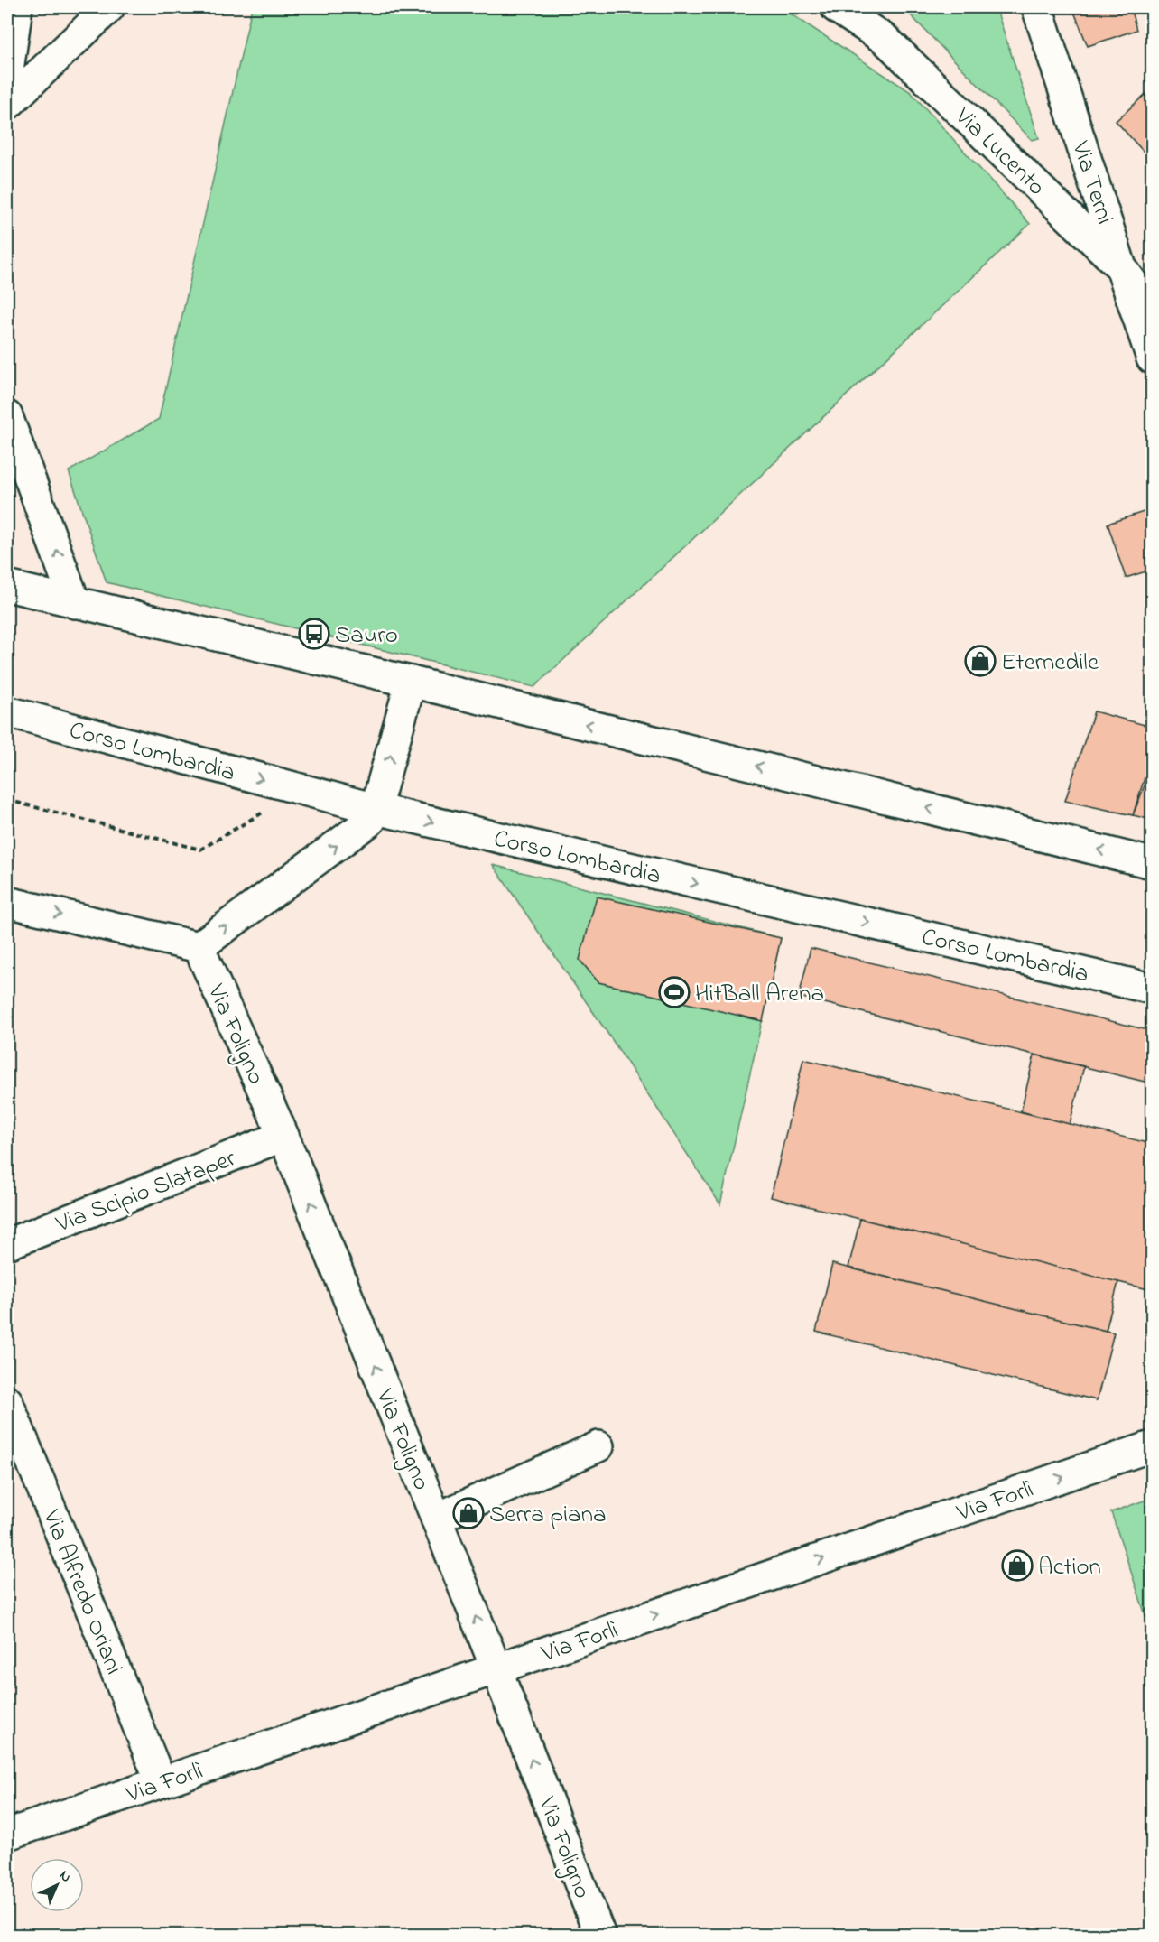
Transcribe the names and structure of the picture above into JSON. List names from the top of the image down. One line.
{"streets":{"street":["Via Lucento","Via Terni","Corso Lombardia","Via Foligno","Via Scipio Slataper","Via Forlì","Via Alfredo Oriani"]},"crossings":[["Via Lucento","Via Terni"],["Via Foligno","Via Scipio Slataper"],["Via Foligno","Via Forlì"],["Via Forlì","Via Alfredo Oriani"]],"one_way":["Via Foligno","Via Forlì"],"places":{"bus stop":["Sauro"],"shop":["Eternedile","Serra piana","Action"],"sports":["HitBall Arena"]},"north":"top right"}
